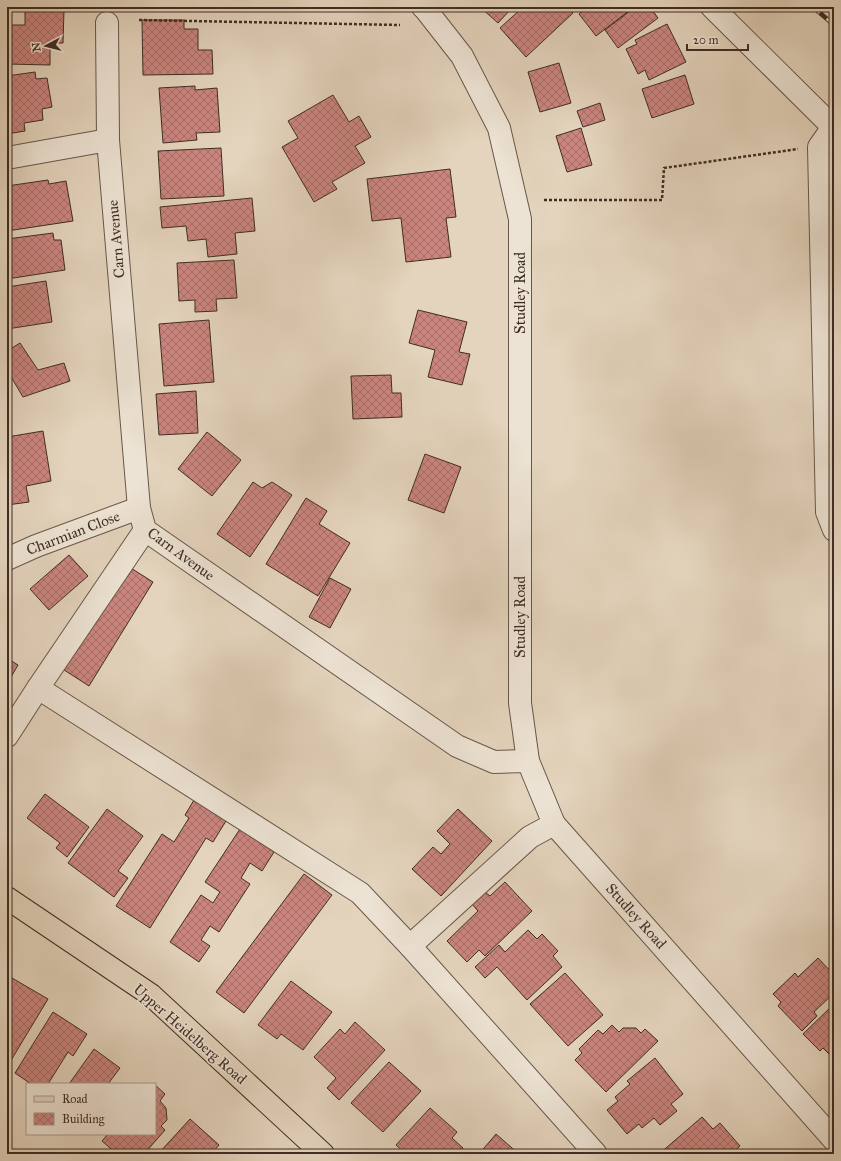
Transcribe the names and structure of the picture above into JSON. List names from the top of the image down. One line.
{"streets":{"main road":["Upper Heidelberg Road"],"street":["Carn Avenue","Studley Road","Charmian Close"]},"crossings":[["Carn Avenue","Studley Road"],["Carn Avenue","Charmian Close"]],"legend":["Road","Building"],"scale_bar":"20 m","north":"left"}
